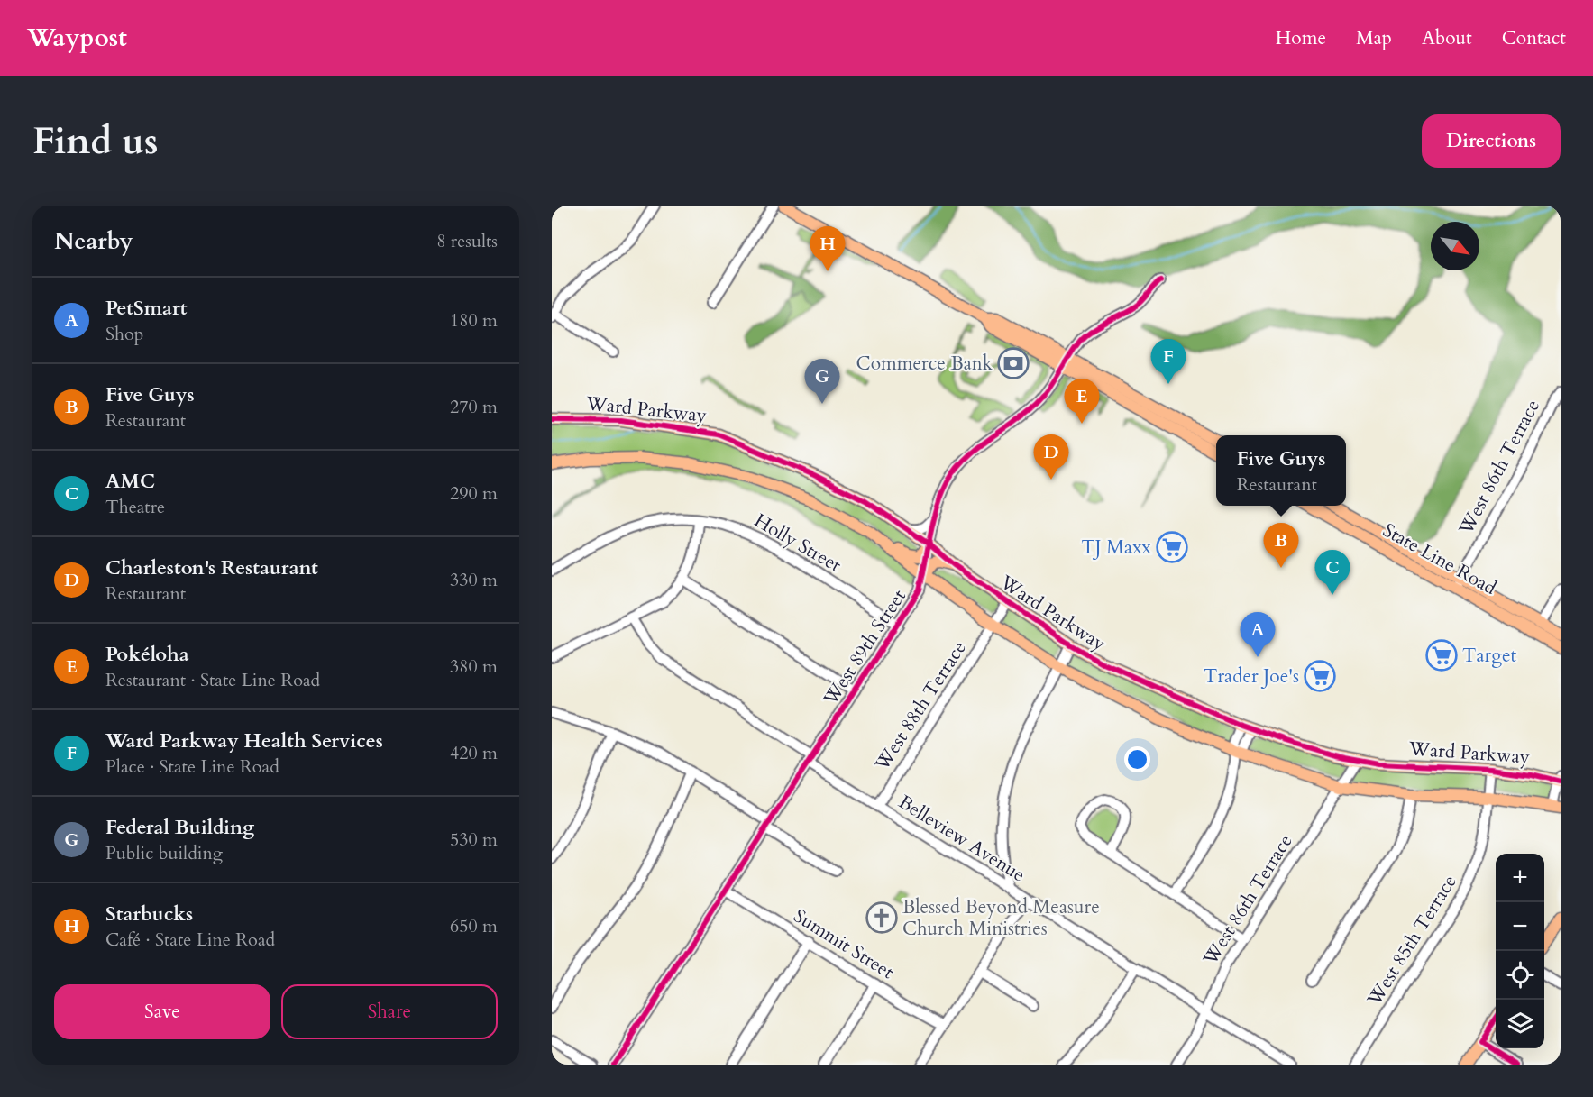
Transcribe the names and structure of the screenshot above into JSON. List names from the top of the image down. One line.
{"streets":{"main road":["Ward Parkway","State Line Road"],"street":["West 86th Terrace","Holly Street","West 89th Street","West 88th Terrace","Belleview Avenue","West 85th Terrace","Summit Street"]},"crossings":[["Ward Parkway","West 86th Terrace"],["Ward Parkway","West 89th Street"],["Ward Parkway","West 88th Terrace"],["Ward Parkway","West 85th Terrace"],["West 86th Terrace","State Line Road"],["West 86th Terrace","Belleview Avenue"],["Holly Street","West 89th Street"],["West 89th Street","Belleview Avenue"],["West 89th Street","Summit Street"],["West 88th Terrace","Belleview Avenue"]],"places":{"bank":["Commerce Bank"],"supermarket":["TJ Maxx","Target","Trader Joe's"],"church":["Blessed Beyond Measure Church Ministries"]},"north":"bottom right","page":{"header":"Waypost","nav":["Home","Map","About","Contact"],"buttons":["Directions",["Save","Share"]],"title":"Find us","heading":["Nearby","8 results"],"pins":["H","F","G","E","D","B","C","A"],"list":[{"mark":"A","name":"PetSmart","note":"Shop","value":"180 m"},{"mark":"B","name":"Five Guys","note":"Restaurant","value":"270 m"},{"mark":"C","name":"AMC","note":"Theatre","value":"290 m"},{"mark":"D","name":"Charleston's Restaurant","note":"Restaurant","value":"330 m"},{"mark":"E","name":"Pokéloha","note":"Restaurant · State Line Road","value":"380 m"},{"mark":"F","name":"Ward Parkway Health Services","note":"Place · State Line Road","value":"420 m"},{"mark":"G","name":"Federal Building","note":"Public building","value":"530 m"},{"mark":"H","name":"Starbucks","note":"Café · State Line Road","value":"650 m"}],"popup":["Five Guys","Restaurant"],"map_buttons":["+","−"]}}
